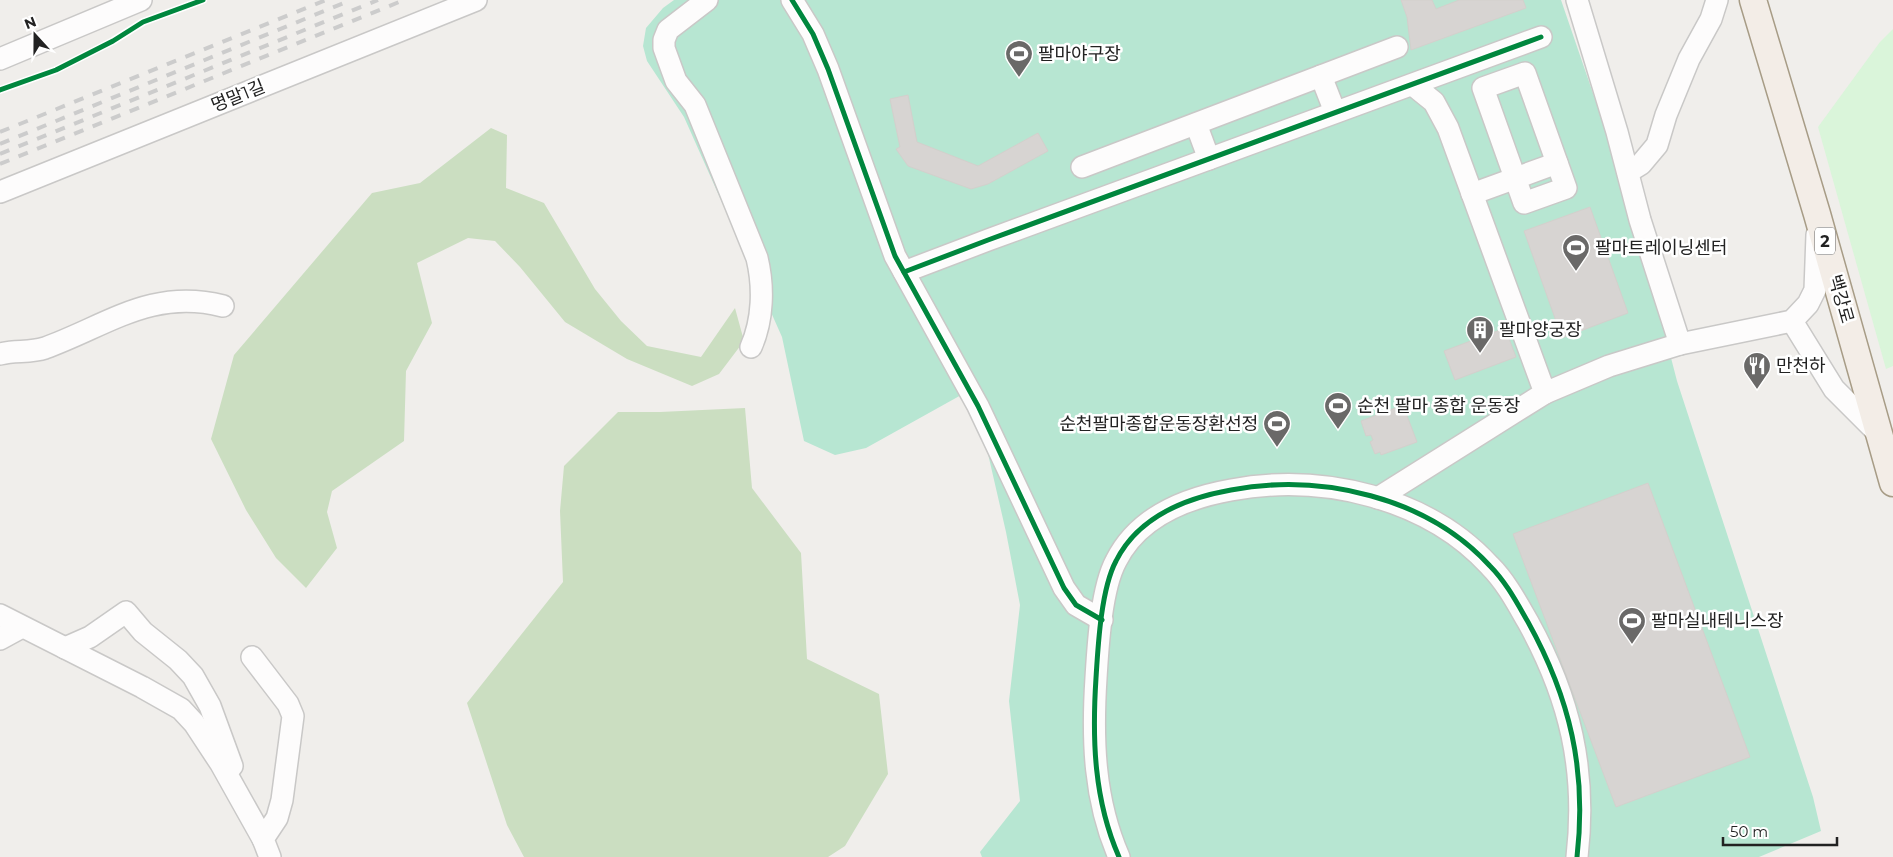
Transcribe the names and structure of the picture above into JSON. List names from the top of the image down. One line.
{"streets":{"main road":["2","백강로"],"street":["명말1길"]},"places":{"sports":["팔마야구장","팔마트레이닝센터","순천 팔마 종합 운동장","순천팔마종합운동장환선정","팔마실내테니스장"],"building":["팔마양궁장"],"restaurant":["만천하"]},"scale_bar":"50 m","north":"top"}
